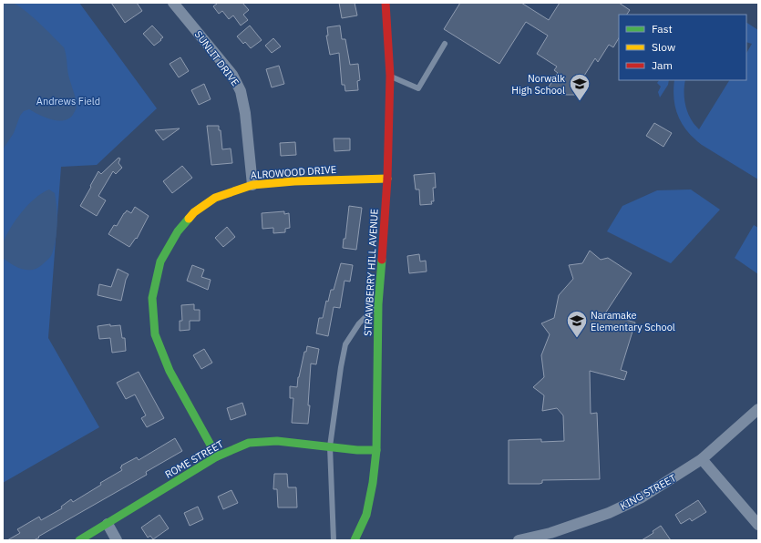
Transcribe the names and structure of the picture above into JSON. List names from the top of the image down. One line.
{"streets":{"street":["SUNLIT DRIVE","ALROWOOD DRIVE","STRAWBERRY HILL AVENUE","ROME STREET","KING STREET"]},"crossings":[["SUNLIT DRIVE","ALROWOOD DRIVE"],["ALROWOOD DRIVE","STRAWBERRY HILL AVENUE"],["ALROWOOD DRIVE","ROME STREET"],["STRAWBERRY HILL AVENUE","ROME STREET"]],"parks":["Andrews Field"],"places":{"school or university":["Norwalk High School","Naramake Elementary School"]},"legend":["Fast","Slow","Jam"]}
